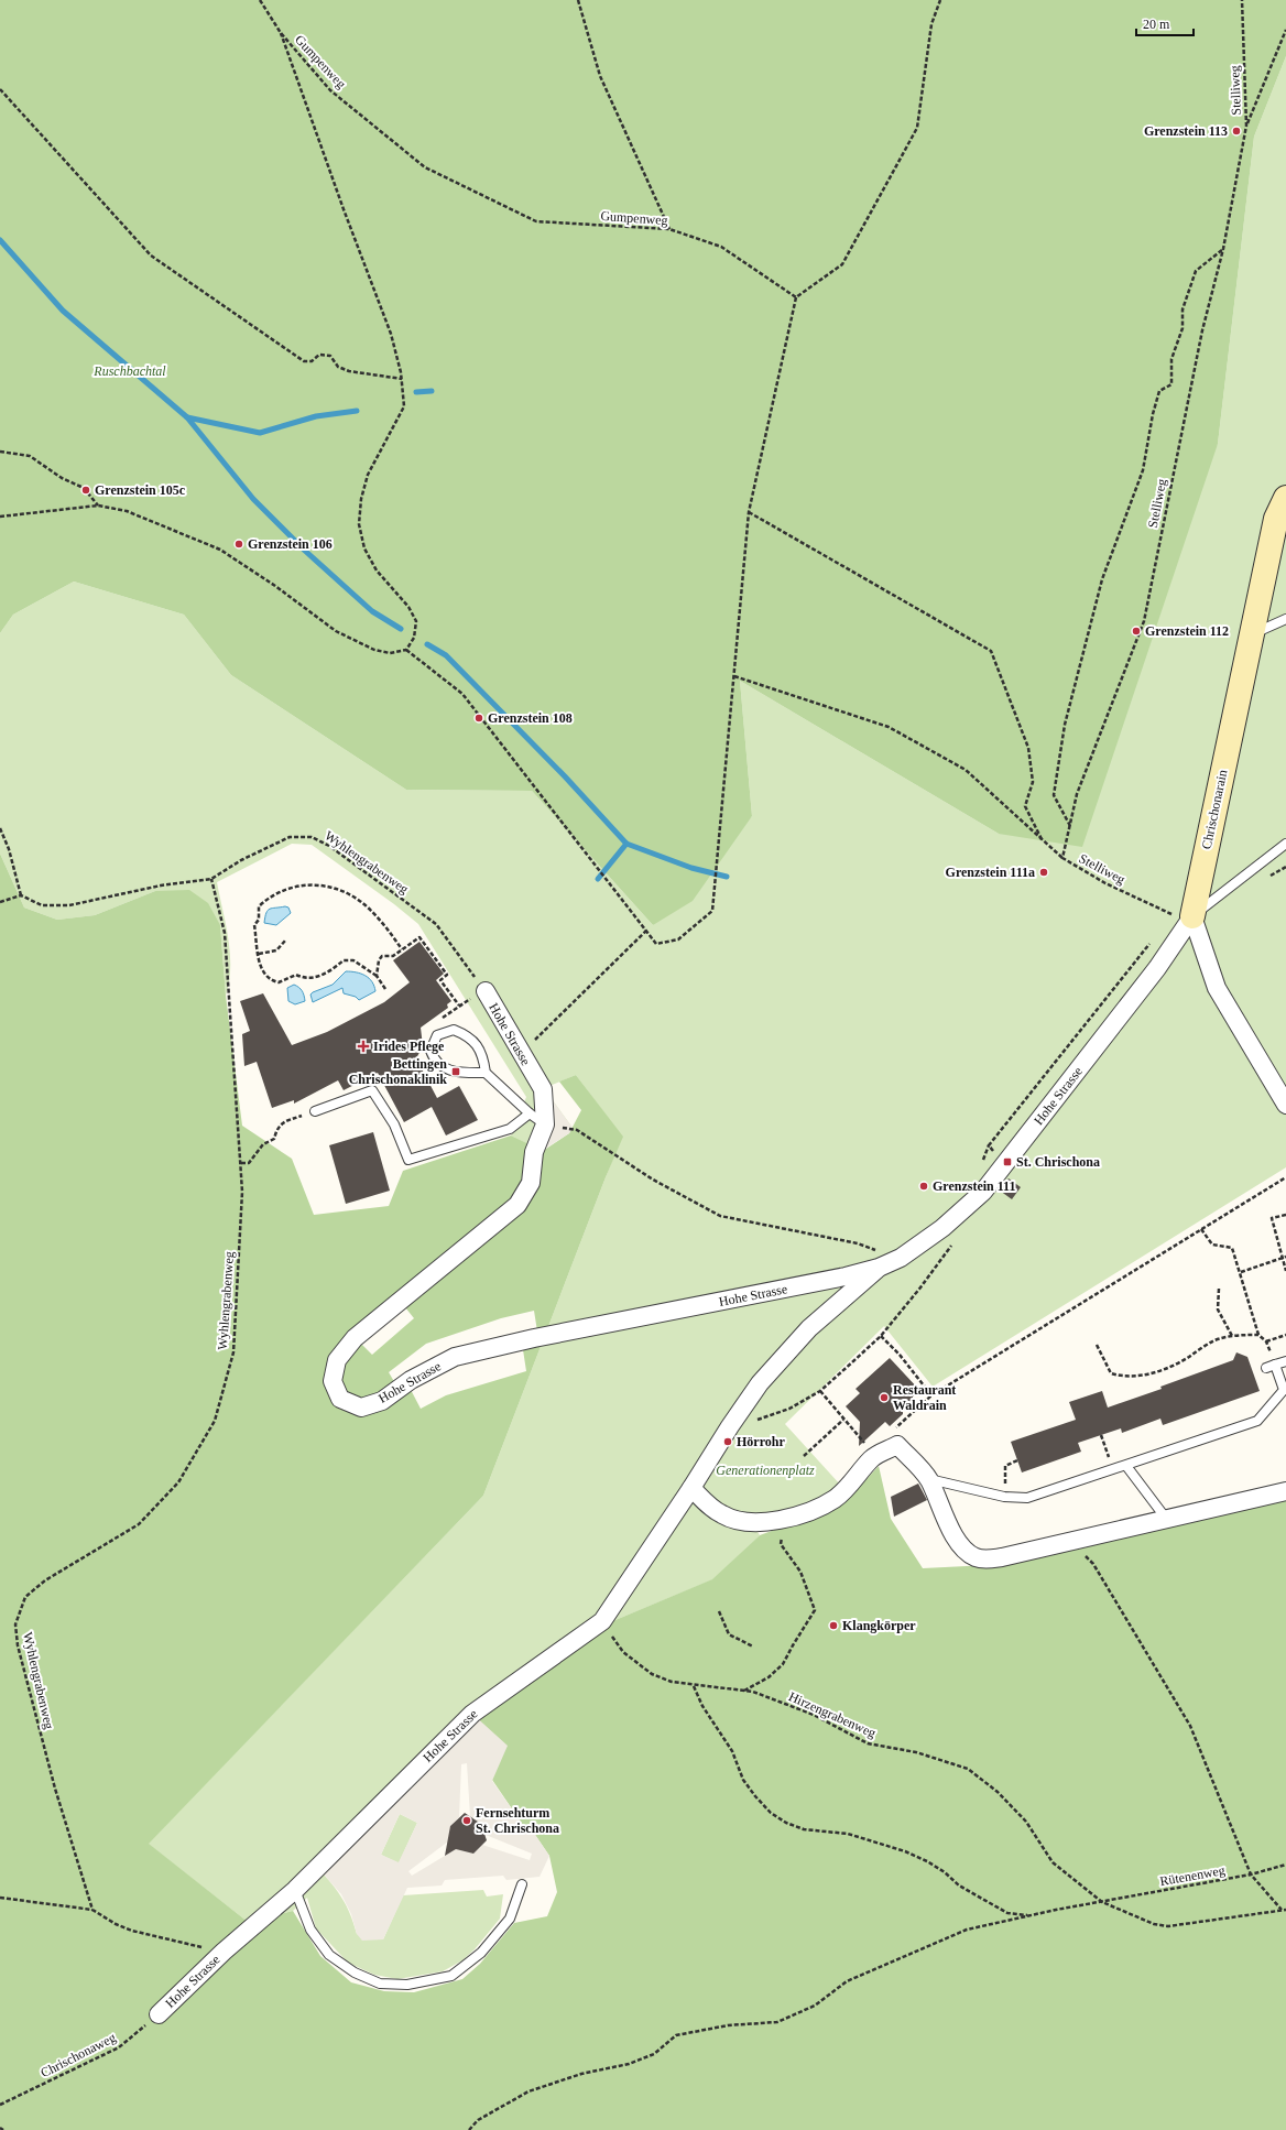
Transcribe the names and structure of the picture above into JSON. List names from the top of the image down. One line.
{"streets":{"street":["Chrischonarain","Hohe Strasse"],"path":["Gumpenweg","Stelliweg","Wyhlengrabenweg","Hirzengrabenweg","Rütenenweg","Chrischonaweg"]},"crossings":[["Stelliweg","Chrischonarain"],["Stelliweg","Hohe Strasse"],["Chrischonarain","Hohe Strasse"],["Wyhlengrabenweg","Hohe Strasse"],["Hohe Strasse","Hirzengrabenweg"],["Hohe Strasse","Chrischonaweg"],["Hirzengrabenweg","Rütenenweg"]],"parks":["Ruschbachtal","Generationenplatz"],"places":{"other":["Grenzstein 113","Grenzstein 105c","Grenzstein 106","Grenzstein 112","Grenzstein 108","Grenzstein 111a","Grenzstein 111","Restaurant Waldrain","Hörrohr","Klangkörper","Fernsehturm St. Chrischona"],"health":["Irides Pflege"],"transit":["Bettingen Chrischonaklinik","St. Chrischona"]},"scale_bar":"20 m"}
